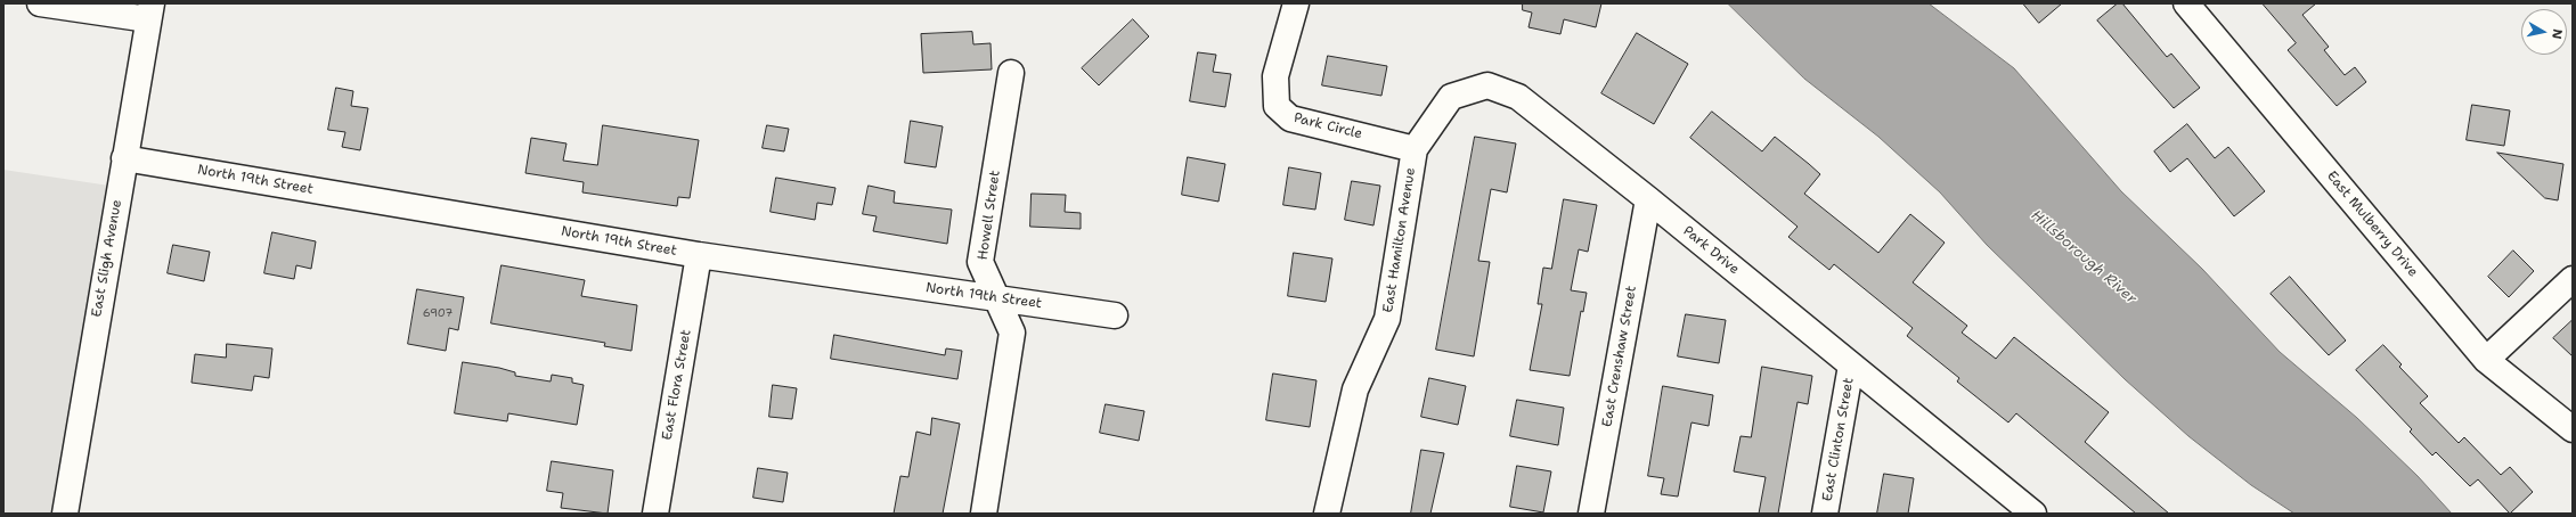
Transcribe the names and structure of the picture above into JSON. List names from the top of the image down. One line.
{"streets":{"street":["Park Circle","North 19th Street","Howell Street","East Mulberry Drive","East Hamilton Avenue","Park Drive","East Sligh Avenue","East Crenshaw Street","East Flora Street","East Clinton Street"]},"crossings":[["Park Circle","East Hamilton Avenue"],["Park Circle","Park Drive"],["North 19th Street","Howell Street"],["North 19th Street","East Sligh Avenue"],["North 19th Street","East Flora Street"],["East Hamilton Avenue","Park Drive"],["Park Drive","East Crenshaw Street"],["Park Drive","East Clinton Street"]],"water":["Hillsborough River"],"house_numbers":["6907"],"north":"right"}
